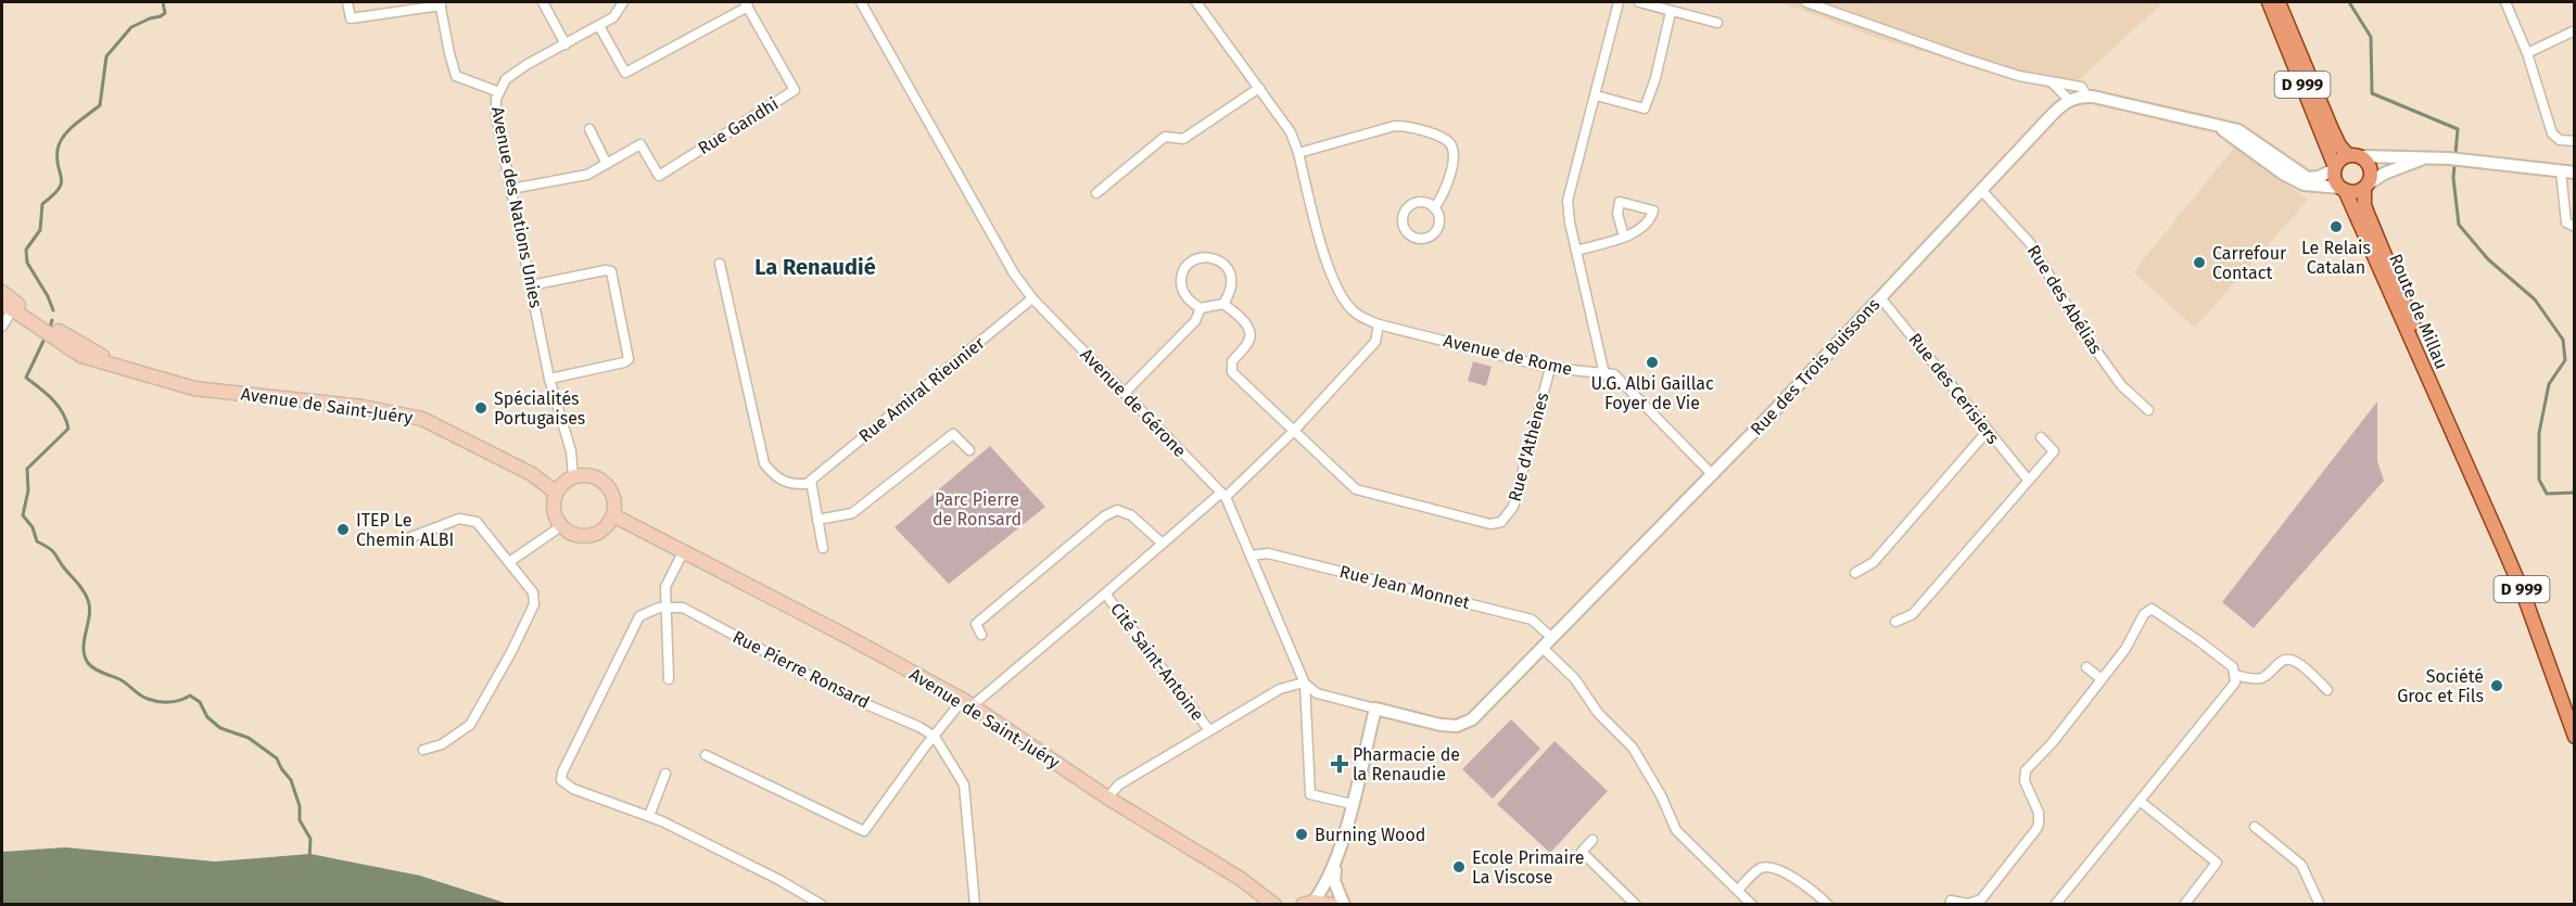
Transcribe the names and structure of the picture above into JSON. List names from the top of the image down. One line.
{"streets":{"main road":["D 999","Route de Millau","Avenue de Saint-Juéry"],"street":["Rue Gandhi","Avenue des Nations Unies","Rue des Abélias","Avenue de Rome","Rue des Trois Buissons","Rue des Cerisiers","Rue Amiral Rieunier","Avenue de Gérone","Rue d'Athènes","Rue Jean Monnet","Cité Saint-Antoine","Rue Pierre Ronsard"]},"crossings":[["D 999","Route de Millau"],["Rue Gandhi","Avenue des Nations Unies"],["Avenue des Nations Unies","Avenue de Saint-Juéry"],["Rue des Abélias","Rue des Trois Buissons"],["Avenue de Rome","Rue des Trois Buissons"],["Avenue de Rome","Rue d'Athènes"],["Avenue de Rome","Cité Saint-Antoine"],["Rue des Trois Buissons","Rue des Cerisiers"],["Rue des Trois Buissons","Rue Jean Monnet"],["Rue Amiral Rieunier","Avenue de Gérone"],["Avenue de Gérone","Rue Jean Monnet"],["Avenue de Gérone","Cité Saint-Antoine"],["Avenue de Saint-Juéry","Cité Saint-Antoine"],["Rue d'Athènes","Cité Saint-Antoine"],["Cité Saint-Antoine","Rue Pierre Ronsard"]],"districts":["La Renaudié"],"parks":["Parc Pierre de Ronsard"],"places":{"other":["Le Relais Catalan","Carrefour Contact","U.G. Albi Gaillac Foyer de Vie","Spécialités Portugaises","ITEP Le Chemin ALBI","Société Groc et Fils","Burning Wood","Ecole Primaire La Viscose"],"health":["Pharmacie de la Renaudie"]}}
